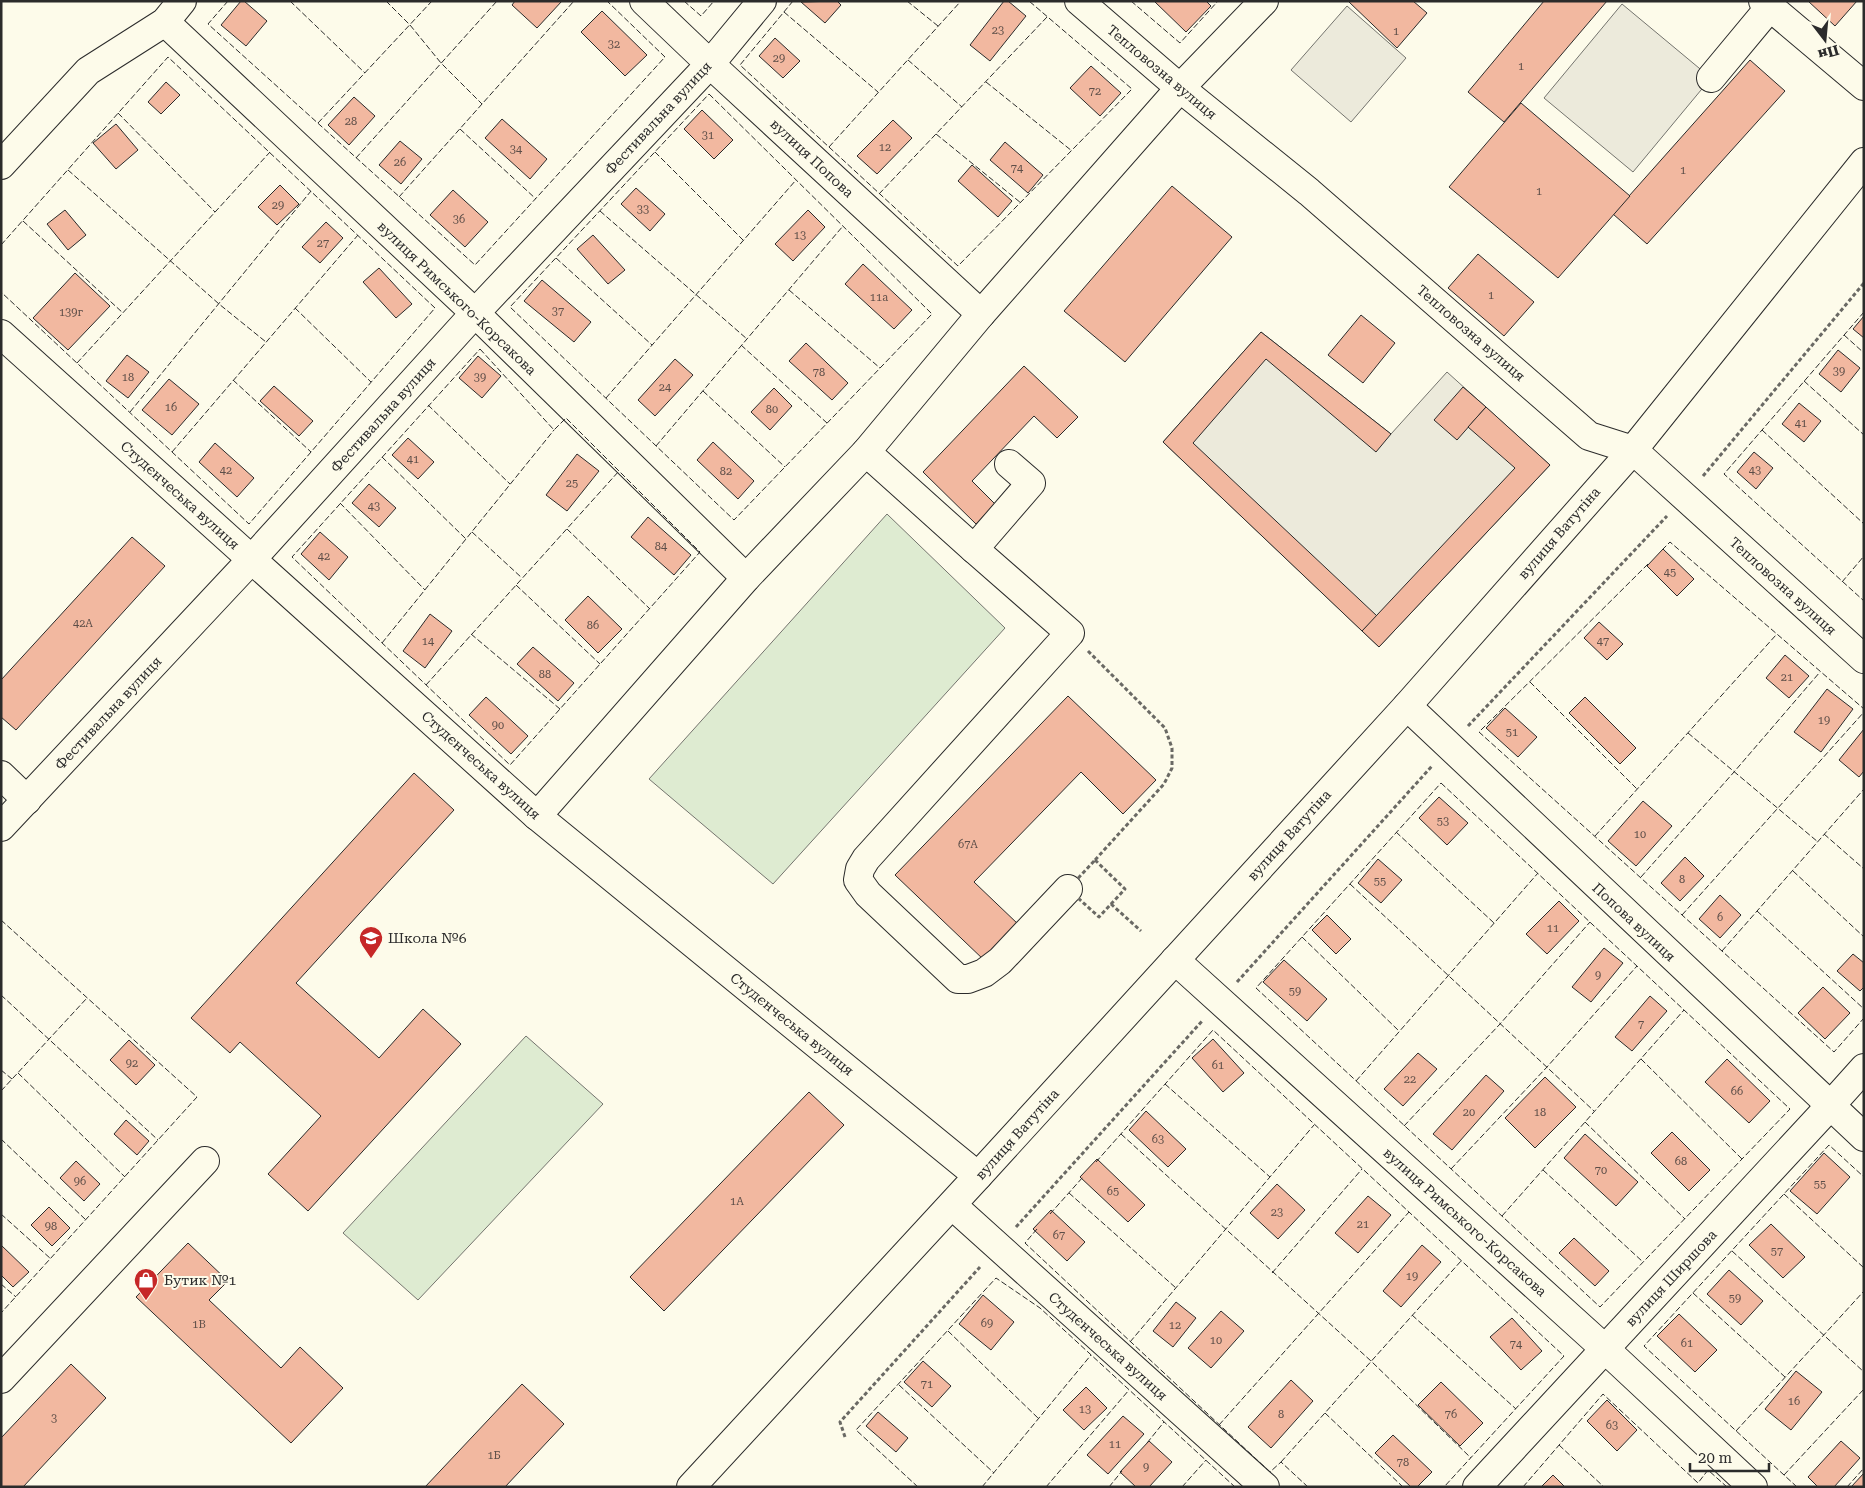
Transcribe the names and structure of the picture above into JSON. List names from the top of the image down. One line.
{"streets":{"street":["Тепловозна вулиця","Фестивальна вулиця","вулиця Попова","вулиця Римського-Корсакова","Студєнчеська вулиця","вулиця Ватутіна","Попова вулиця","вулиця Ширшова"]},"crossings":[["Тепловозна вулиця","вулиця Ватутіна"],["Фестивальна вулиця","вулиця Попова"],["Фестивальна вулиця","вулиця Римського-Корсакова"],["Фестивальна вулиця","Студєнчеська вулиця"],["вулиця Римського-Корсакова","вулиця Ватутіна"],["вулиця Римського-Корсакова","вулиця Ширшова"],["Студєнчеська вулиця","вулиця Ватутіна"],["вулиця Ватутіна","Попова вулиця"],["Попова вулиця","вулиця Ширшова"]],"places":{"school or university":["Школа №6"],"shop":["Бутик №1"]},"house_numbers":["23","1","32","29","1","72","28","31","12","34","26","74","1","1","29","33","36","13","27","1","11а","37","139г","39","78","18","39","24","16","80","41","41","42","43","82","25","43","84","42","45","42А","86","14","47","88","21","19","90","51","53","10","67А","8","55","6","11","9","59","7","92","61","22","66","20","18","63","68","70","96","55","65","1А","23","21","98","67","57","19","59","69","1В","12","10","61","74","71","16","13","8","76","3","63","11","1Б","78","9"],"scale_bar":"20 m","north":"bottom"}
